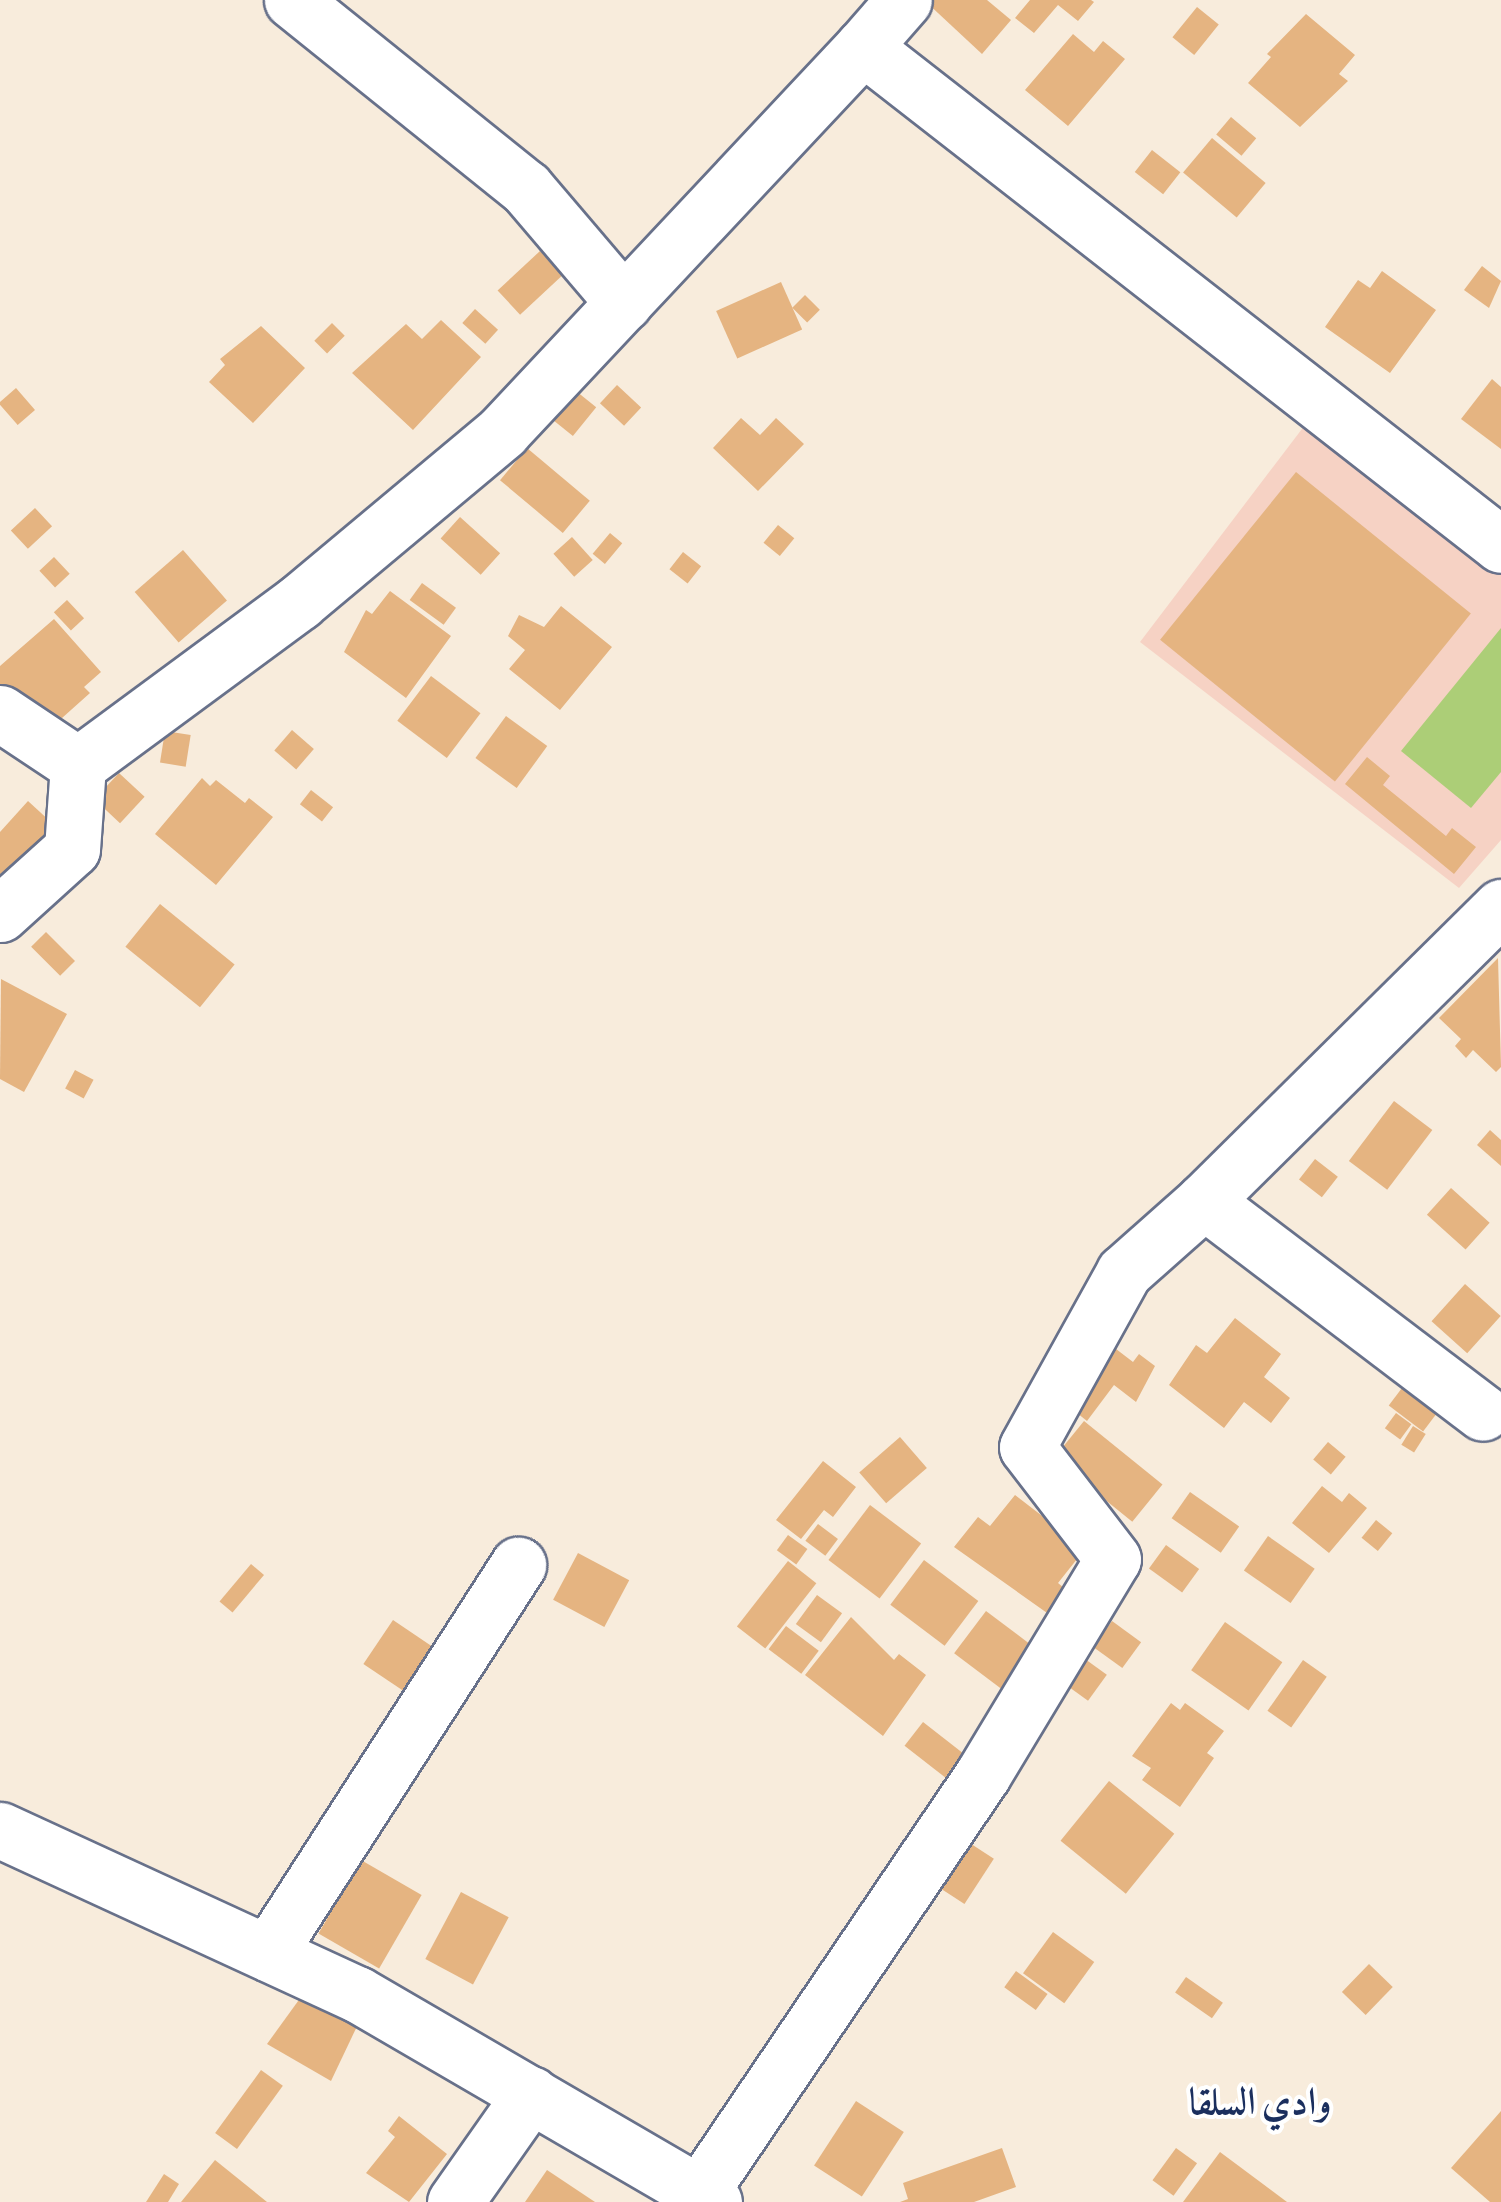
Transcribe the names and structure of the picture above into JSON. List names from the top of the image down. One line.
{"districts":["وادي السلقا"]}
